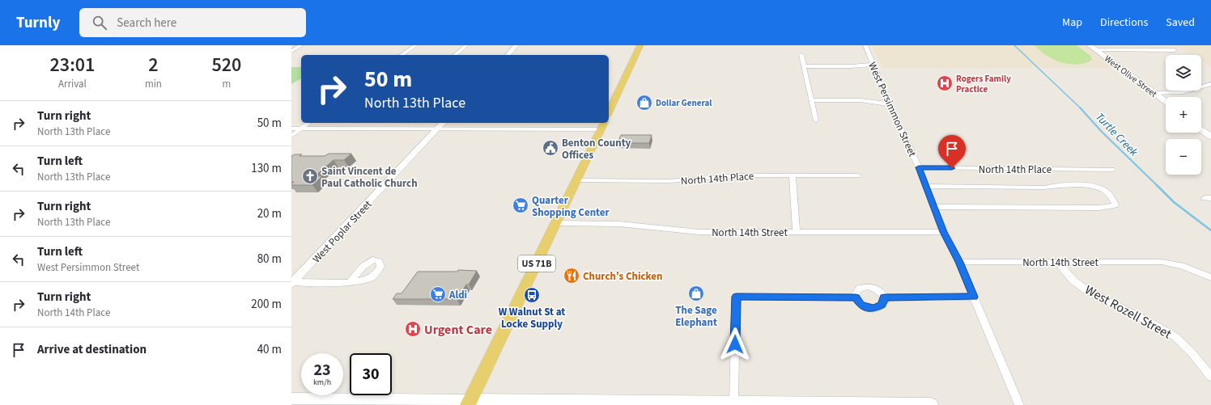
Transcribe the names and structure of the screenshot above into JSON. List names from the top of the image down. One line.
{"streets":{"main road":["West Olive Street","US 71B"],"street":["West Persimmon Street","North 14th Place","West Poplar Street","North 14th Street","West Rozell Street"]},"crossings":[["West Persimmon Street","North 14th Place"],["West Persimmon Street","North 14th Street"],["North 14th Place","US 71B"],["North 14th Street","US 71B"],["North 14th Street","West Rozell Street"]],"water":["Turtle Creek"],"places":{"hospital":["Rogers Family Practice","Urgent Care"],"shop":["Dollar General","The Sage Elephant"],"public building":["Benton County Offices"],"church":["Saint Vincent de Paul Catholic Church"],"supermarket":["Quarter Shopping Center","Aldi"],"restaurant":["Church's Chicken"],"bus stop":["W Walnut St at Locke Supply"]},"page":{"header":"Turnly","search":"Search here","nav":["Map","Directions","Saved"],"eta":["23:01","Arrival","2","min","520","m"],"map_buttons":["+","−"],"turn":["50 m","North 13th Place"],"list":[{"name":"Turn right","note":"North 13th Place","value":"50 m"},{"name":"Turn left","note":"North 13th Place","value":"130 m"},{"name":"Turn right","note":"North 13th Place","value":"20 m"},{"name":"Turn left","note":"West Persimmon Street","value":"80 m"},{"name":"Turn right","note":"North 14th Place","value":"200 m"},{"name":"Arrive at destination","value":"40 m"}],"speed":"23 km/h","limit":"30"}}
